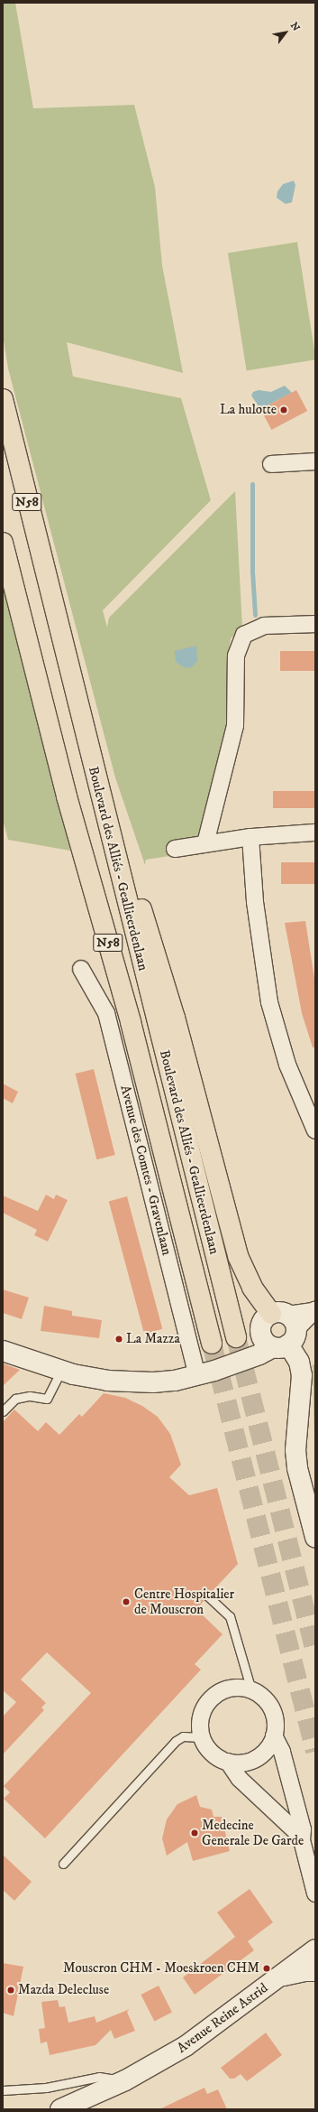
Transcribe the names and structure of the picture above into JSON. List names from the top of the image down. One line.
{"streets":{"highway":["N58","Boulevard des Alliés - Geallieerdenlaan"],"street":["Avenue des Comtes - Gravenlaan","Avenue Reine Astrid"]},"places":["La hulotte","La Mazza","Centre Hospitalier de Mouscron","Medecine Generale De Garde","Mouscron CHM - Moeskroen CHM","Mazda Delecluse"],"north":"top right"}
